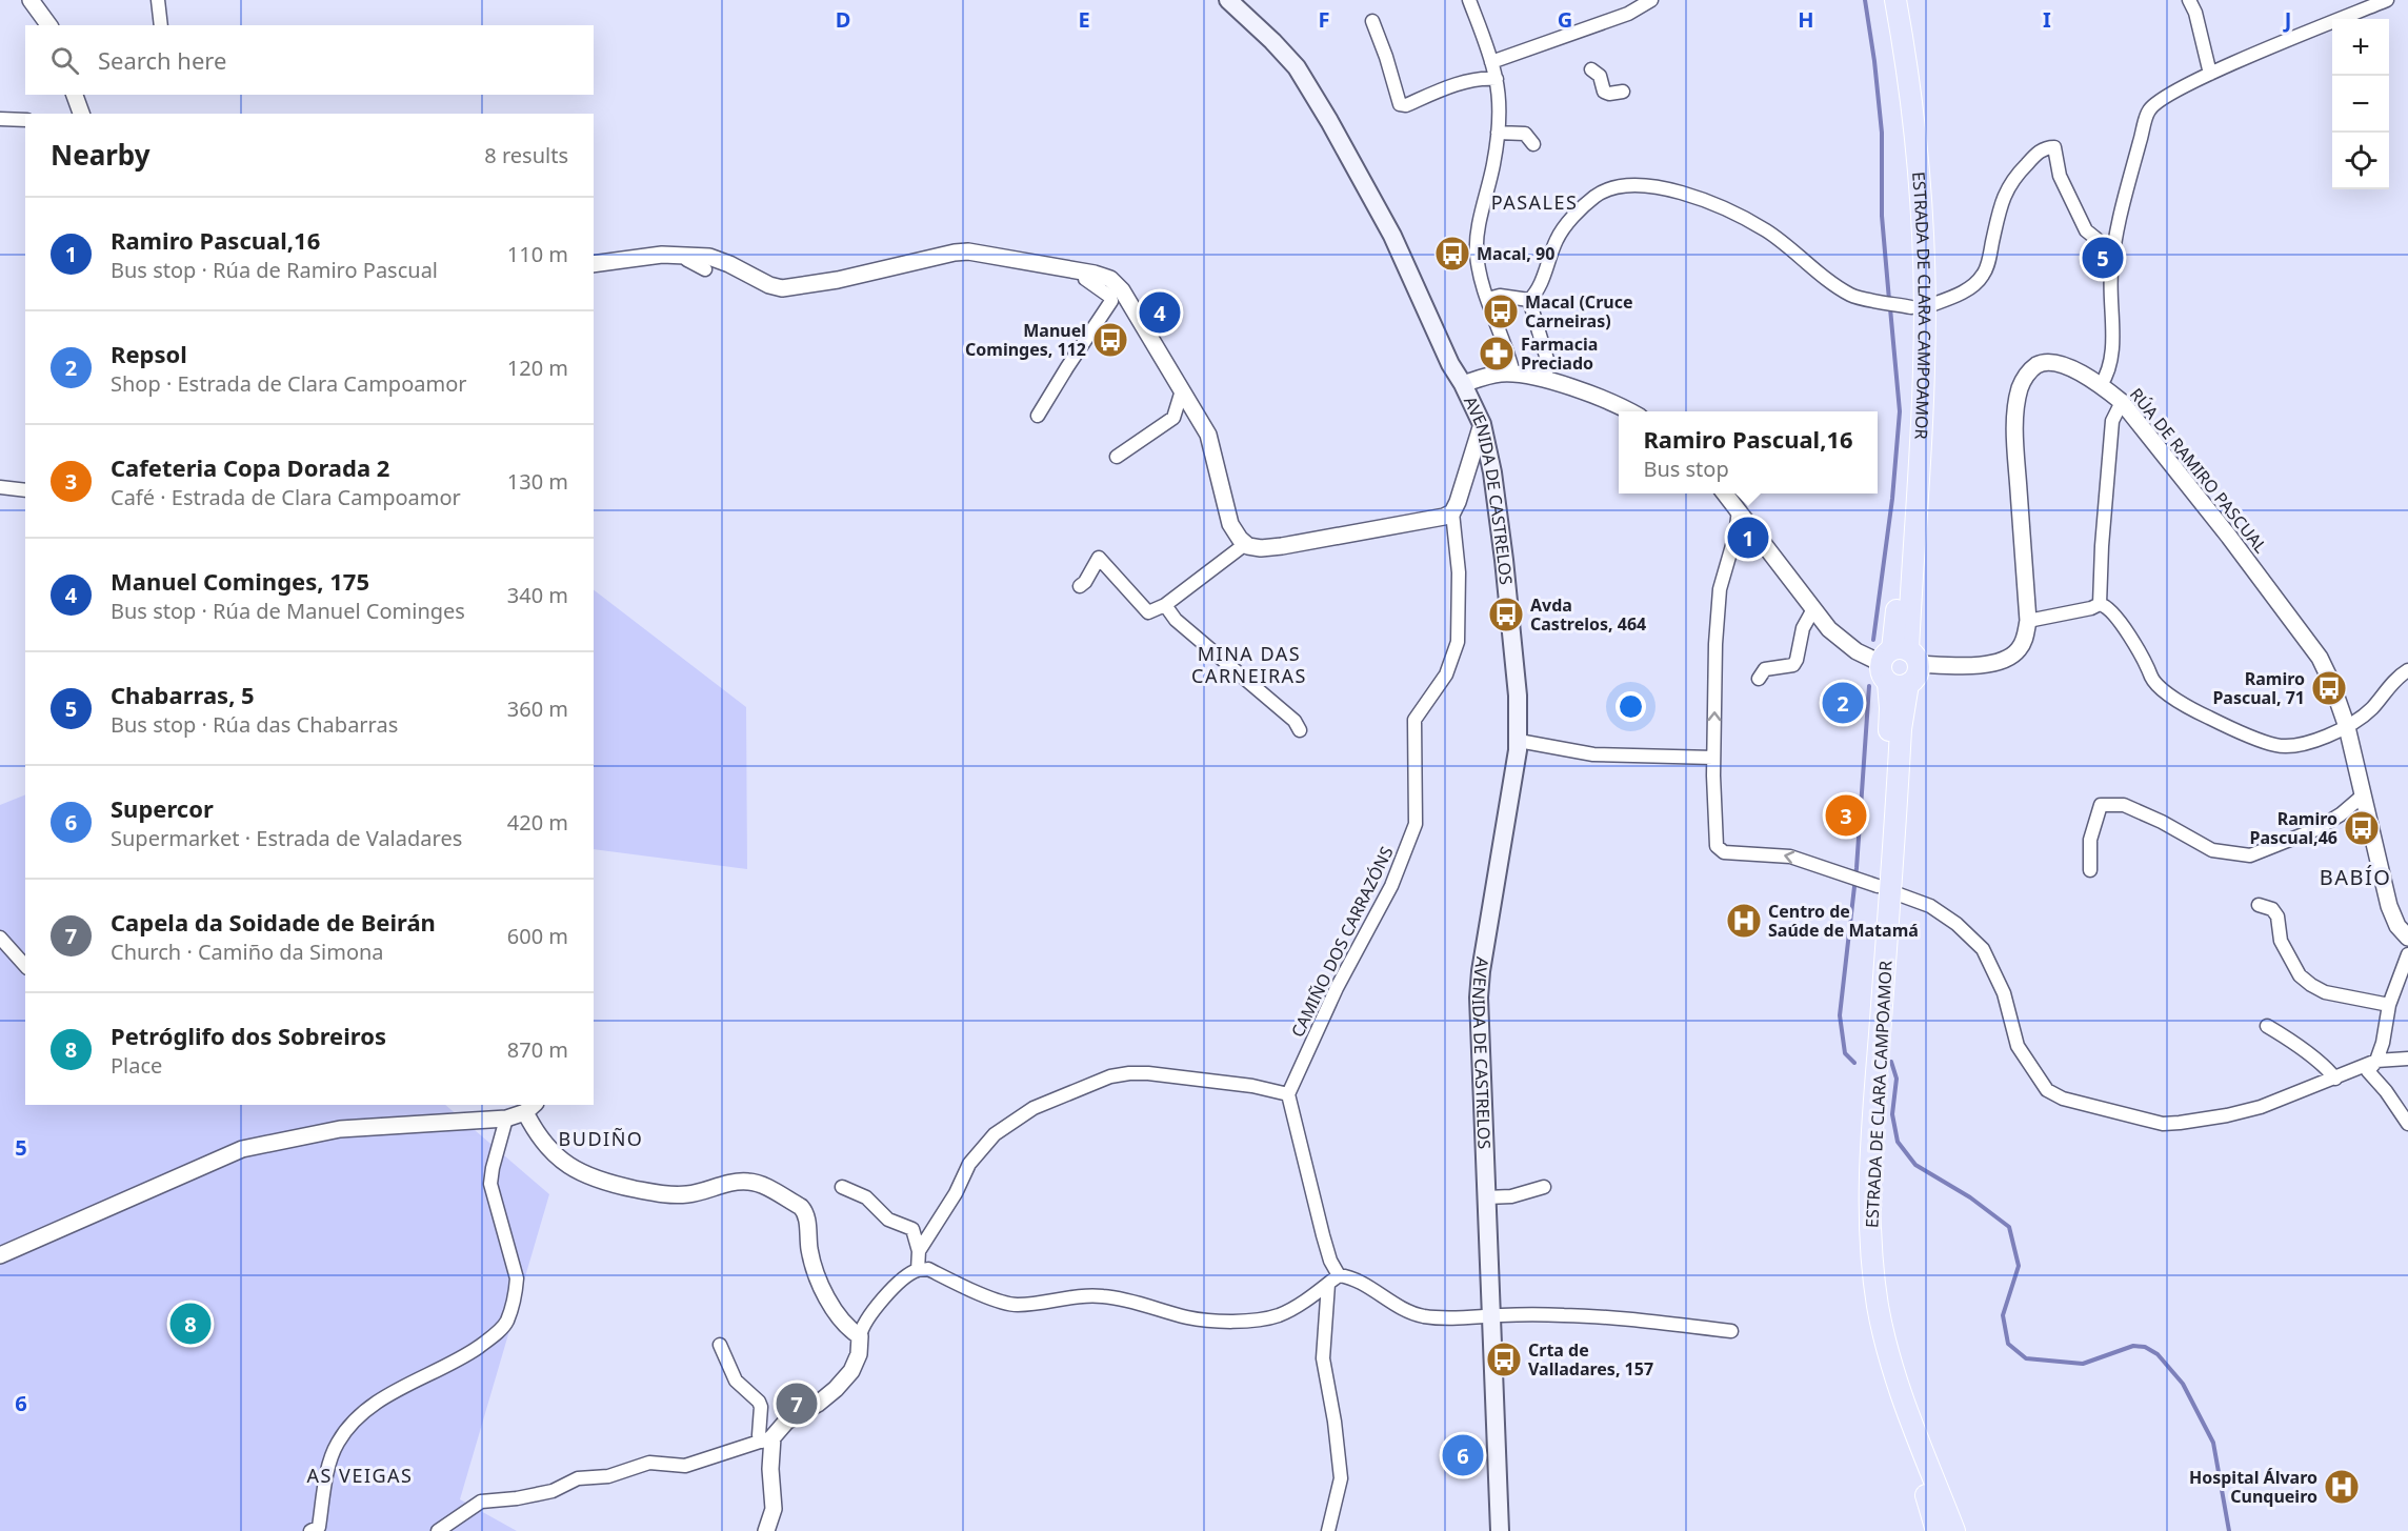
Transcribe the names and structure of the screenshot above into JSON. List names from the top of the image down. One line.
{"streets":{"main road":["ESTRADA DE CLARA CAMPOAMOR","AVENIDA DE CASTRELOS"],"street":["RÚA DE RAMIRO PASCUAL","CAMIÑO DOS CARRAZÓNS"]},"crossings":[["ESTRADA DE CLARA CAMPOAMOR","RÚA DE RAMIRO PASCUAL"]],"districts":["PASALES","MINA DAS CARNEIRAS","BABÍO","BUDIÑO","AS VEIGAS"],"places":{"bus stop":["Macal, 90","Macal (Cruce Carneiras)","Manuel Cominges, 112","Avda Castrelos, 464","Ramiro Pascual, 71","Ramiro Pascual,46","Crta de Valladares, 157"],"pharmacy":["Farmacia Preciado"],"hospital":["Centro de Saúde de Matamá","Hospital Álvaro Cunqueiro"]},"page":{"map_buttons":["+","−"],"search":"Search here","heading":["Nearby","8 results"],"list":[{"mark":"1","name":"Ramiro Pascual,16","note":"Bus stop · Rúa de Ramiro Pascual","value":"110 m"},{"mark":"2","name":"Repsol","note":"Shop · Estrada de Clara Campoamor","value":"120 m"},{"mark":"3","name":"Cafeteria Copa Dorada 2","note":"Café · Estrada de Clara Campoamor","value":"130 m"},{"mark":"4","name":"Manuel Cominges, 175","note":"Bus stop · Rúa de Manuel Cominges","value":"340 m"},{"mark":"5","name":"Chabarras, 5","note":"Bus stop · Rúa das Chabarras","value":"360 m"},{"mark":"6","name":"Supercor","note":"Supermarket · Estrada de Valadares","value":"420 m"},{"mark":"7","name":"Capela da Soidade de Beirán","note":"Church · Camiño da Simona","value":"600 m"},{"mark":"8","name":"Petróglifo dos Sobreiros","note":"Place","value":"870 m"}],"pins":["5","4","1","2","3","8","7","6"],"popup":["Ramiro Pascual,16","Bus stop"]},"grid":{"columns":["D","E","F","G","H","I","J"],"rows":["5","6"]}}
